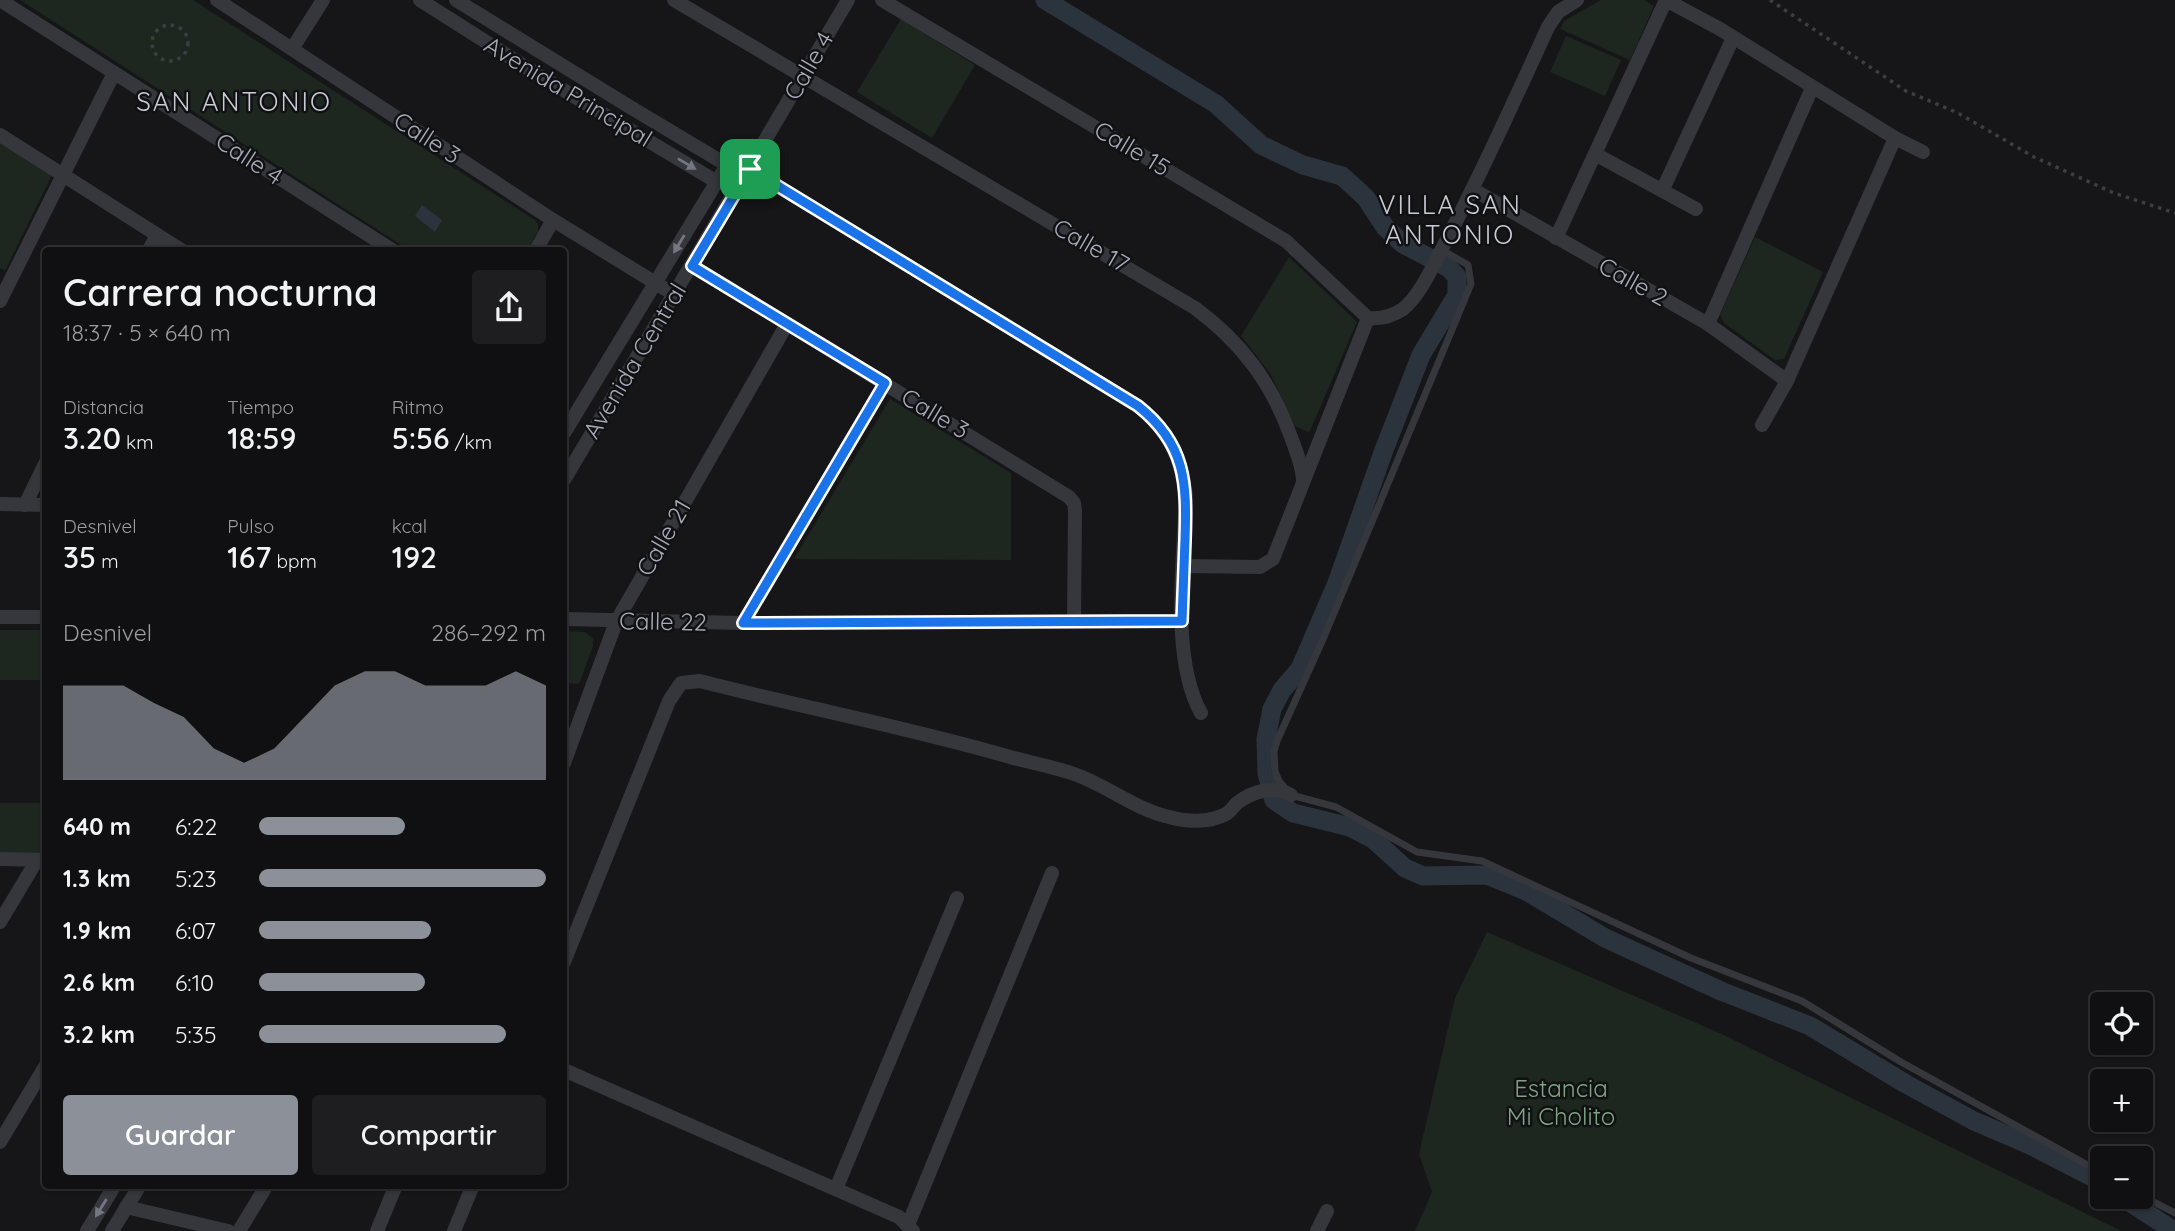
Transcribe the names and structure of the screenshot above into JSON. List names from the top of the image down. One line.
{"streets":{"street":["Calle 4","Avenida Principal","Calle 3","Calle 15","Calle 17","Calle 2","Avenida Central","Calle 21","Calle 22"]},"crossings":[["Calle 4","Avenida Principal"],["Calle 4","Calle 17"],["Calle 4","Avenida Central"],["Avenida Principal","Avenida Central"],["Calle 3","Avenida Central"],["Calle 3","Calle 21"],["Calle 3","Calle 22"],["Calle 21","Calle 22"]],"districts":["SAN ANTONIO","VILLA SAN ANTONIO"],"parks":["Estancia Mi Cholito"],"page":{"heading":["Carrera nocturna","18:37 · 5 × 640 m"],"stats":[["Distancia","3.20 km"],["Tiempo","18:59"],["Ritmo","5:56 /km"],["Desnivel","35 m"],["Pulso","167 bpm"],["kcal","192"]],"chart":["Desnivel","286–292 m"],"list":[{"name":"640 m","note":"6:22"},{"name":"1.3 km","note":"5:23"},{"name":"1.9 km","note":"6:07"},{"name":"2.6 km","note":"6:10"},{"name":"3.2 km","note":"5:35"}],"map_buttons":["+","−"],"buttons":["Guardar","Compartir"]}}
